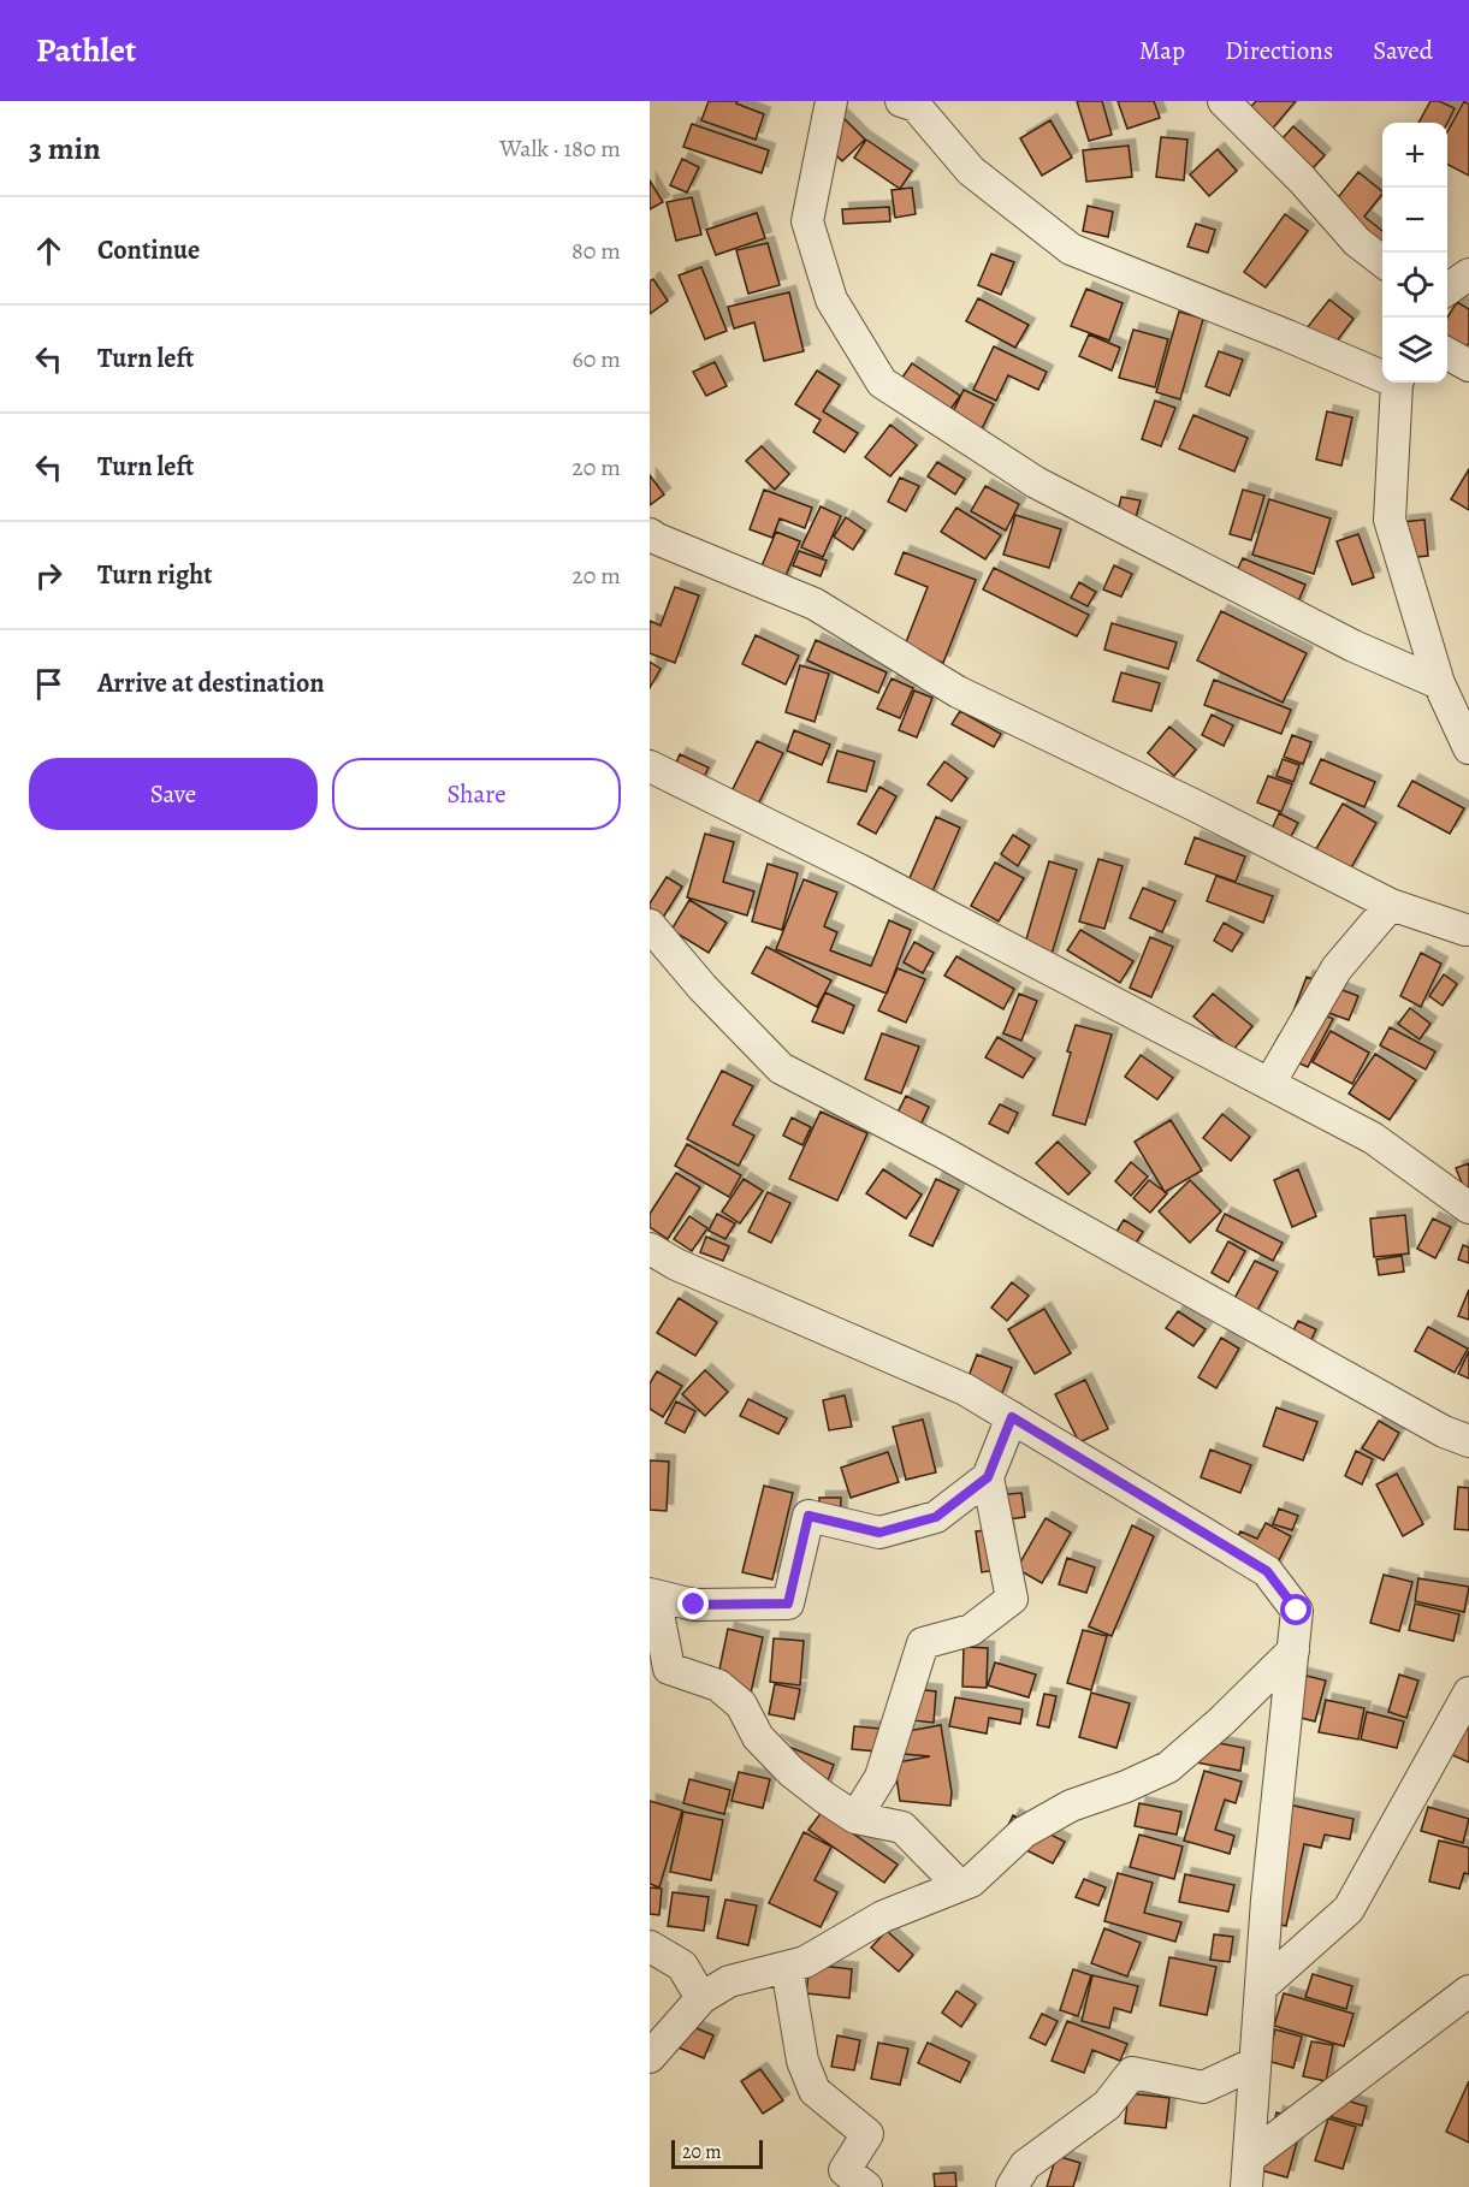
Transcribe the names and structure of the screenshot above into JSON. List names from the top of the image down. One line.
{"scale_bar":"20 m","page":{"header":"Pathlet","nav":["Map","Directions","Saved"],"heading":["3 min","Walk · 180 m"],"map_buttons":["+","−"],"list":[["Continue","80 m"],["Turn left","60 m"],["Turn left","20 m"],["Turn right","20 m"],"Arrive at destination"],"buttons":["Save","Share"],"scale":"20 m"}}
